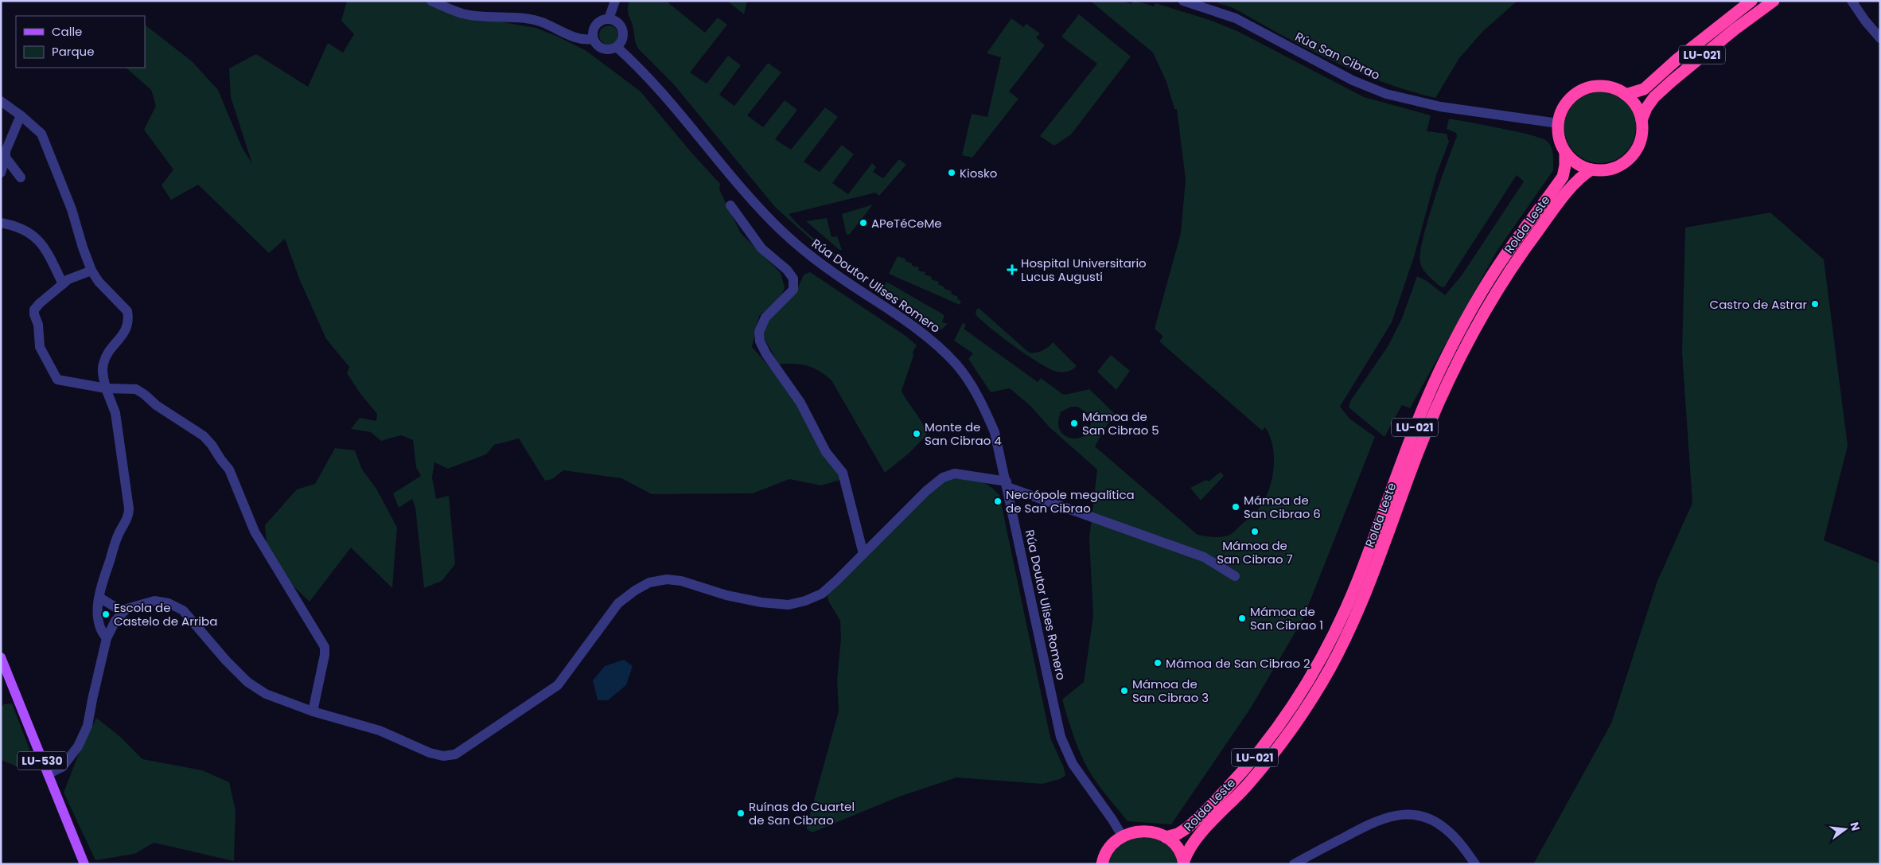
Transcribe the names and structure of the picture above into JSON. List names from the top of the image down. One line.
{"streets":{"highway":["LU-021","Rolda Leste"],"main road":["LU-530"],"street":["Rúa San Cibrao","Rúa Doutor Ulises Romero"]},"crossings":[["LU-021","Rúa San Cibrao"],["LU-021","Rolda Leste"],["Rúa San Cibrao","Rolda Leste"],["Rolda Leste","Rúa Doutor Ulises Romero"]],"places":{"other":["Kiosko","APeTéCeMe","Castro de Astrar","Mámoa de San Cibrao 5","Monte de San Cibrao 4","Necrópole megalítica de San Cibrao","Mámoa de San Cibrao 6","Mámoa de San Cibrao 7","Escola de Castelo de Arriba","Mámoa de San Cibrao 1","Mámoa de San Cibrao 2","Mámoa de San Cibrao 3","Ruínas do Cuartel de San Cibrao"],"health":["Hospital Universitario Lucus Augusti"]},"legend":["Calle","Parque"],"north":"right"}
